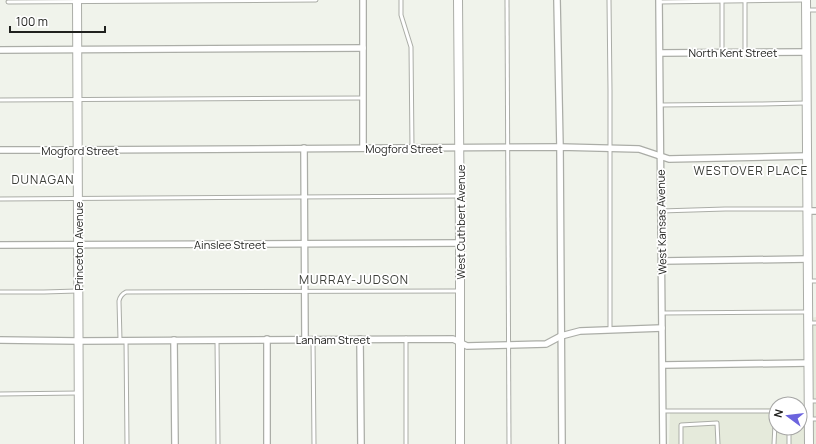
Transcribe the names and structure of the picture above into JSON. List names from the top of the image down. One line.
{"streets":{"street":["North Kent Street","Mogford Street","West Cuthbert Avenue","West Kansas Avenue","Ainslee Street","Princeton Avenue","Lanham Street"]},"crossings":[["North Kent Street","West Kansas Avenue"],["Mogford Street","West Cuthbert Avenue"],["Mogford Street","West Kansas Avenue"],["Mogford Street","Princeton Avenue"],["West Cuthbert Avenue","Ainslee Street"],["West Cuthbert Avenue","Lanham Street"],["West Kansas Avenue","Lanham Street"],["Ainslee Street","Princeton Avenue"],["Princeton Avenue","Lanham Street"]],"districts":["WESTOVER PLACE","DUNAGAN","MURRAY-JUDSON"],"scale_bar":"100 m","north":"left"}
